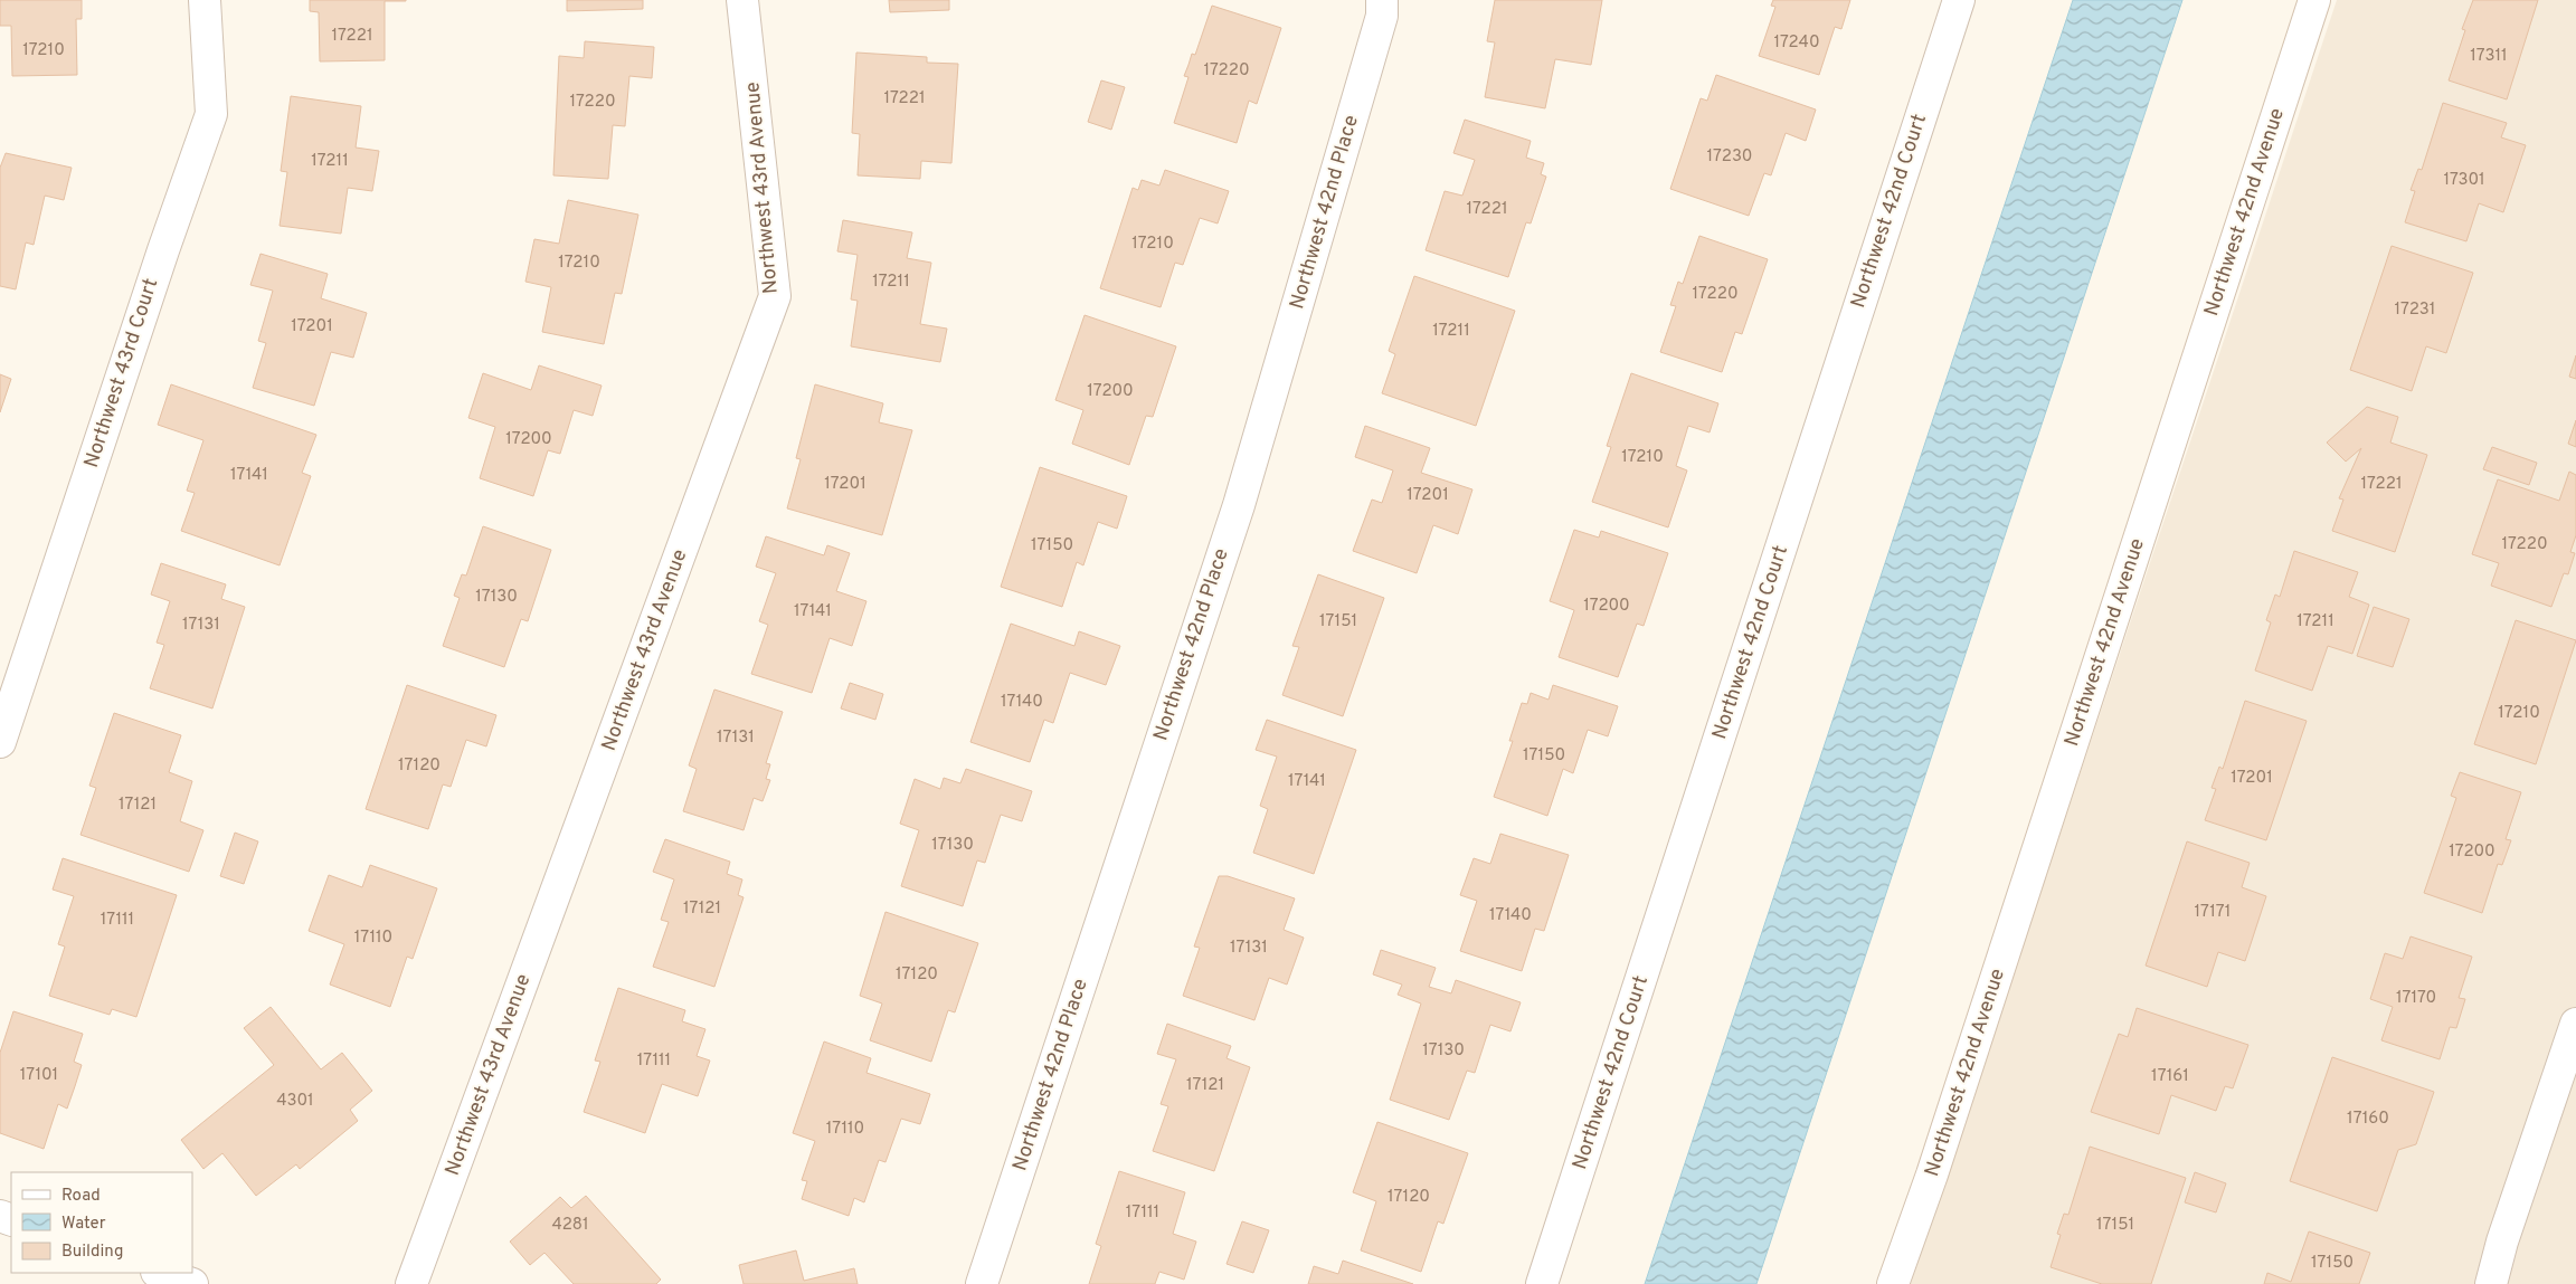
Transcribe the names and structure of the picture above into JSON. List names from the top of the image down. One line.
{"streets":{"street":["Northwest 43rd Avenue","Northwest 42nd Court","Northwest 42nd Place","Northwest 42nd Avenue","Northwest 43rd Court"]},"house_numbers":["17221","17240","17210","17311","17220","17221","17220","17230","17211","17301","17221","17210","17210","17211","17220","17231","17201","17211","17200","17200","17210","17141","17201","17221","17201","17220","17150","17130","17200","17141","17151","17211","17131","17140","17210","17131","17150","17120","17201","17141","17121","17130","17200","17121","17171","17140","17111","17110","17131","17120","17170","17130","17111","17101","17161","17121","4301","17160","17110","17120","17111","4281","17151","17150"],"legend":["Road","Water","Building"]}
